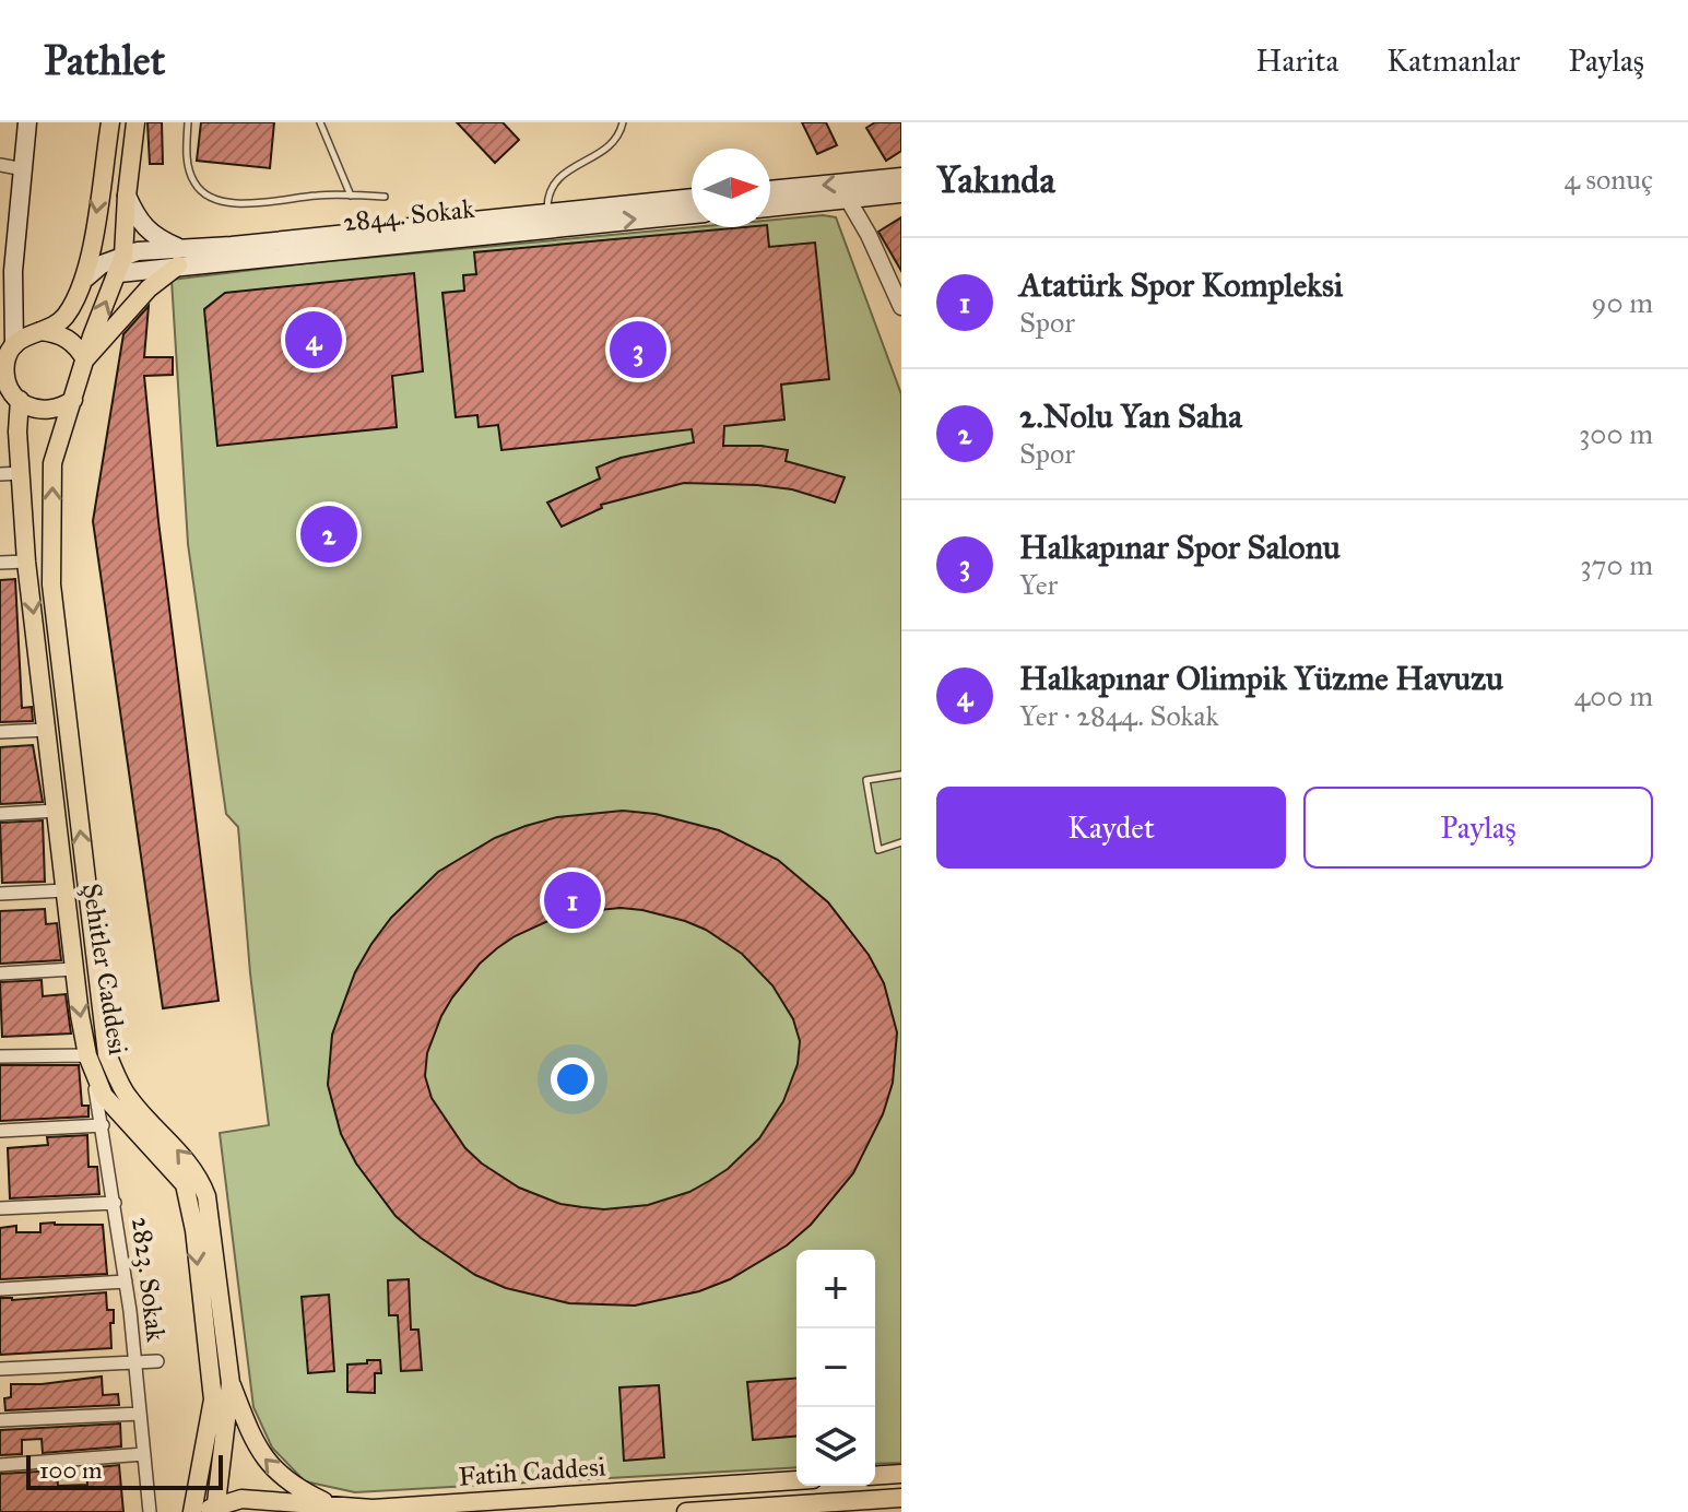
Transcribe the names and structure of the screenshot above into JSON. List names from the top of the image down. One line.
{"streets":{"main road":["2844. Sokak","Şehitler Caddesi","Fatih Caddesi"],"street":["2823. Sokak"]},"crossings":[["2844. Sokak","Şehitler Caddesi"],["Şehitler Caddesi","2823. Sokak"],["Şehitler Caddesi","Fatih Caddesi"]],"scale_bar":"100 m","north":"right","page":{"header":"Pathlet","nav":["Harita","Katmanlar","Paylaş"],"heading":["Yakında","4 sonuç"],"list":[{"mark":"1","name":"Atatürk Spor Kompleksi","note":"Spor","value":"90 m"},{"mark":"2","name":"2.Nolu Yan Saha","note":"Spor","value":"300 m"},{"mark":"3","name":"Halkapınar Spor Salonu","note":"Yer","value":"370 m"},{"mark":"4","name":"Halkapınar Olimpik Yüzme Havuzu","note":"Yer · 2844. Sokak","value":"400 m"}],"pins":["4","3","2","1"],"buttons":["Kaydet","Paylaş"],"map_buttons":["+","−"],"scale":"100 m"}}
